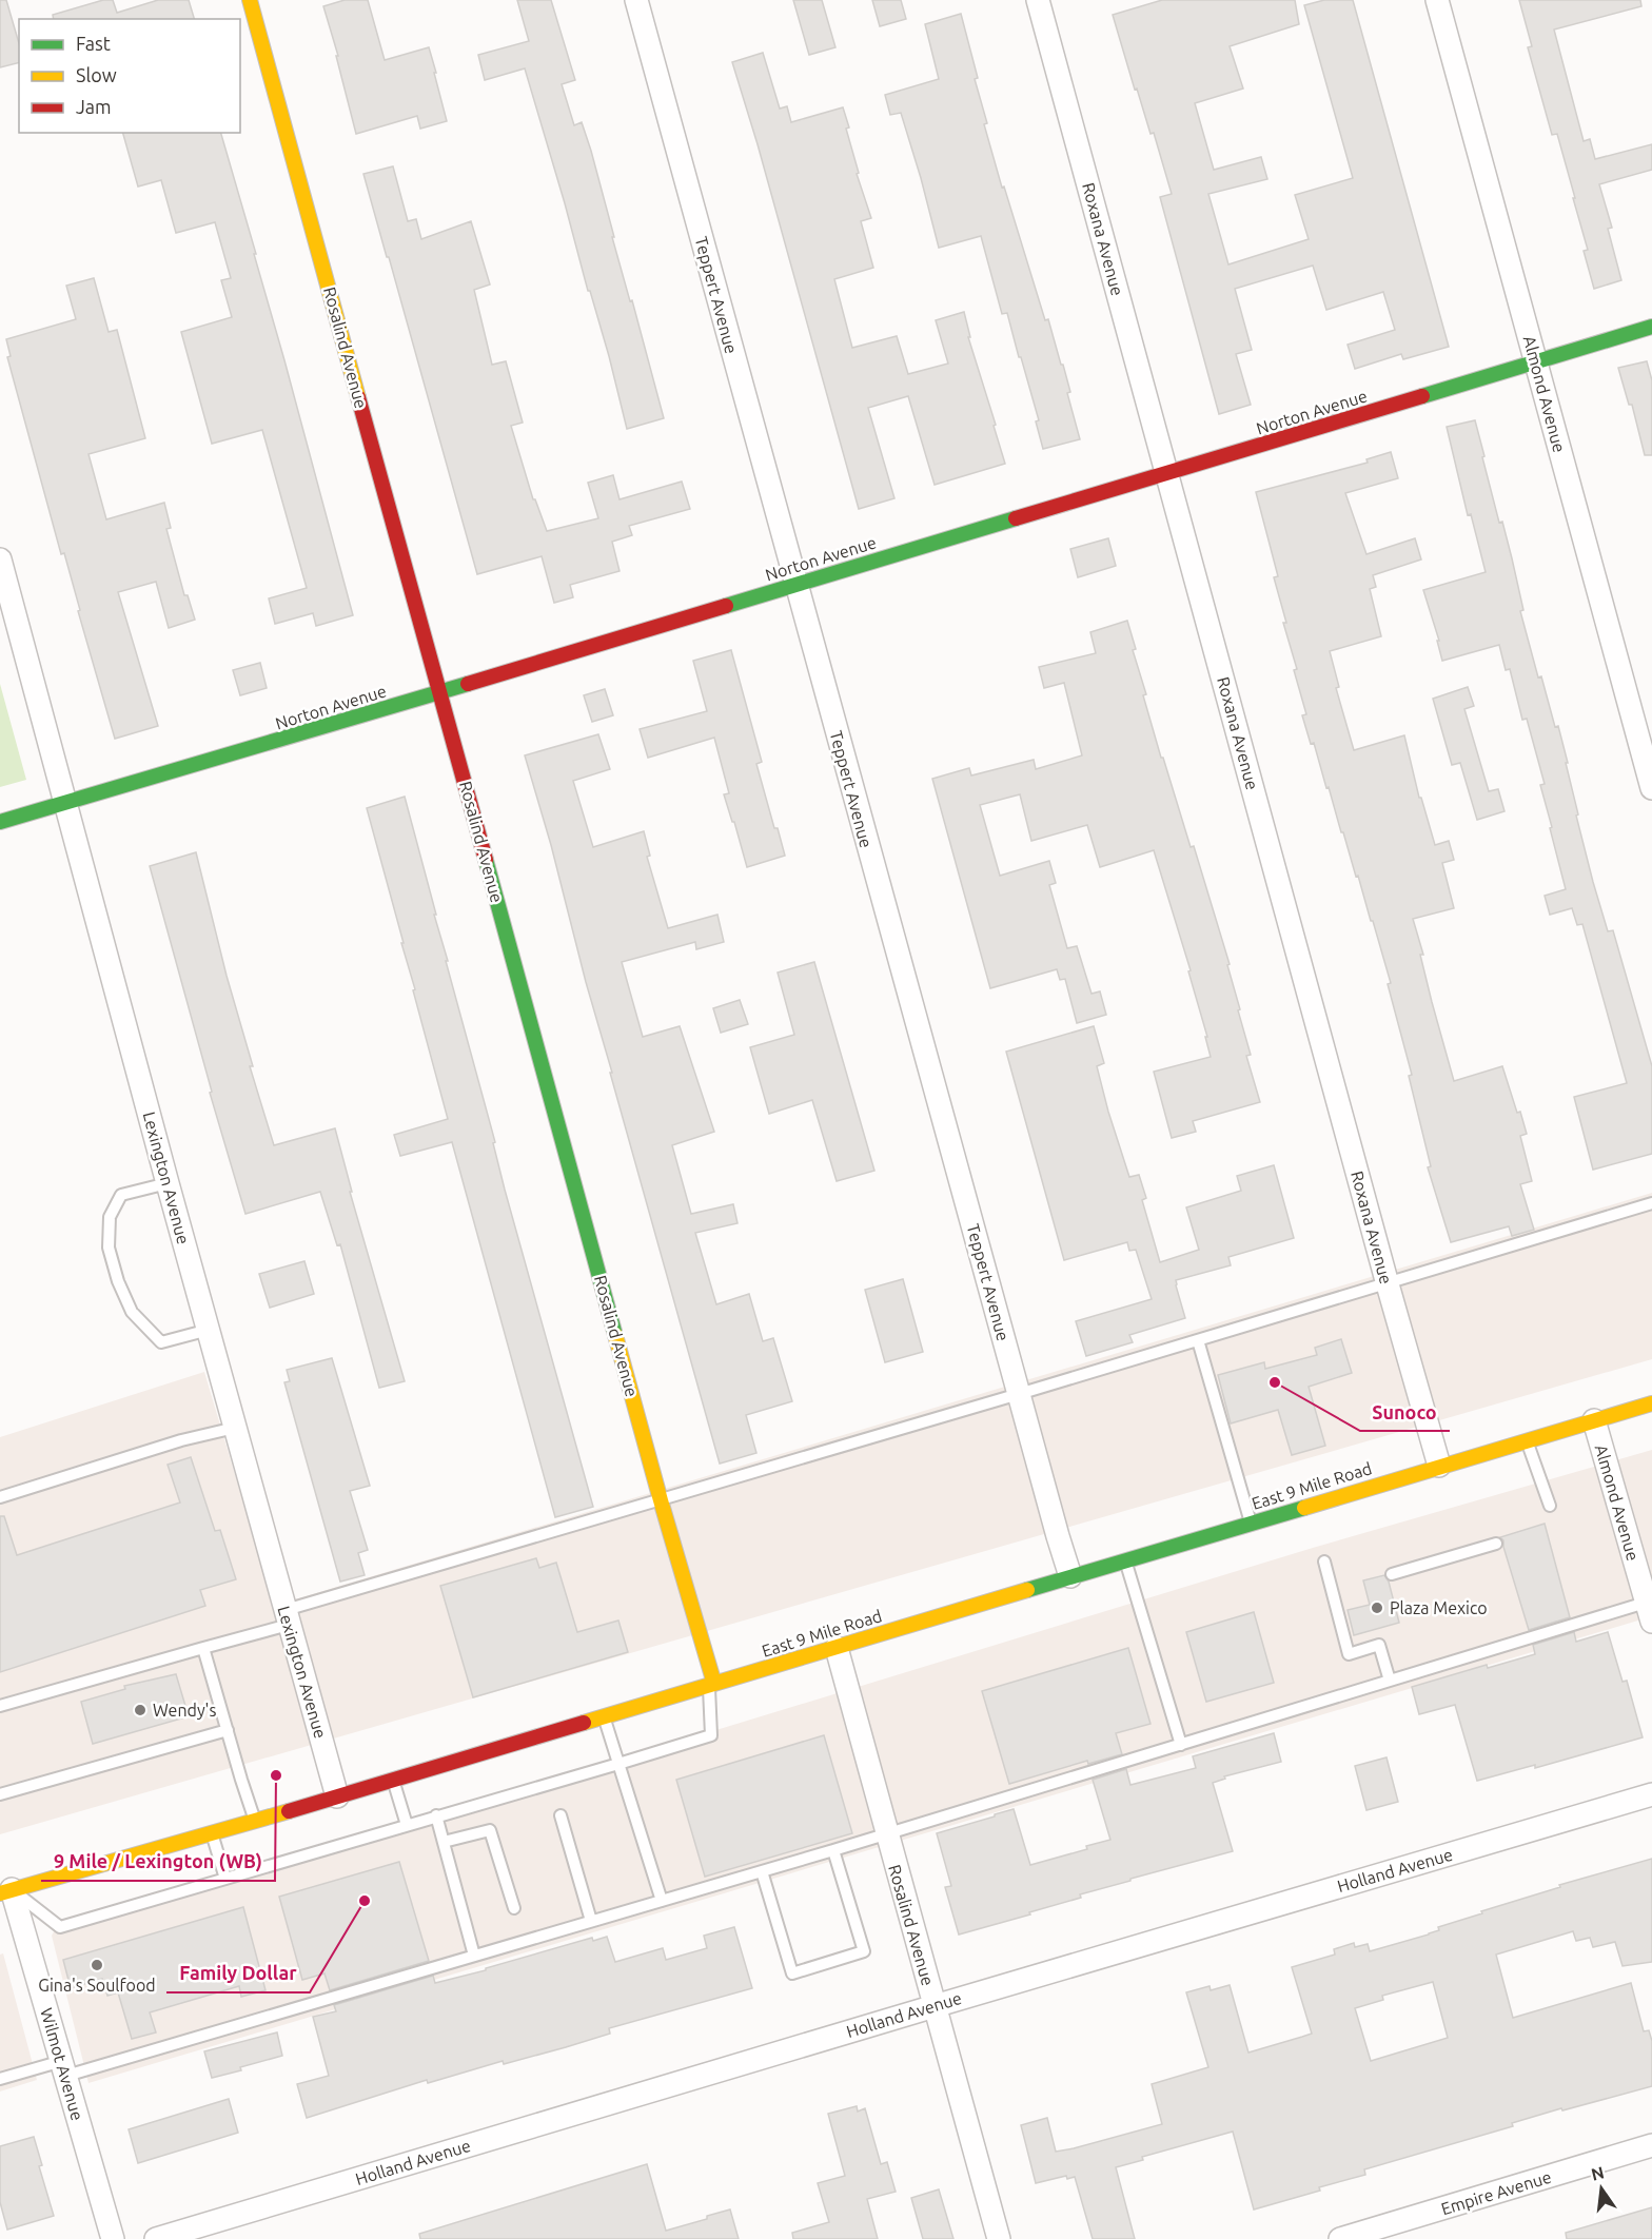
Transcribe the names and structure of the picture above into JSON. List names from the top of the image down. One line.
{"streets":{"street":["Roxana Avenue","Teppert Avenue","Rosalind Avenue","Almond Avenue","Norton Avenue","Lexington Avenue","East 9 Mile Road","Holland Avenue","Wilmot Avenue","Empire Avenue"]},"crossings":[["Roxana Avenue","Norton Avenue"],["Roxana Avenue","East 9 Mile Road"],["Teppert Avenue","Norton Avenue"],["Teppert Avenue","East 9 Mile Road"],["Rosalind Avenue","Norton Avenue"],["Rosalind Avenue","East 9 Mile Road"],["Rosalind Avenue","Holland Avenue"],["Almond Avenue","Norton Avenue"],["Almond Avenue","East 9 Mile Road"],["Norton Avenue","Lexington Avenue"],["Lexington Avenue","East 9 Mile Road"],["East 9 Mile Road","Wilmot Avenue"]],"places":["Sunoco","Plaza Mexico","Wendy's","9 Mile / Lexington (WB)","Family Dollar","Gina's Soulfood"],"legend":["Fast","Slow","Jam"],"north":"top"}
